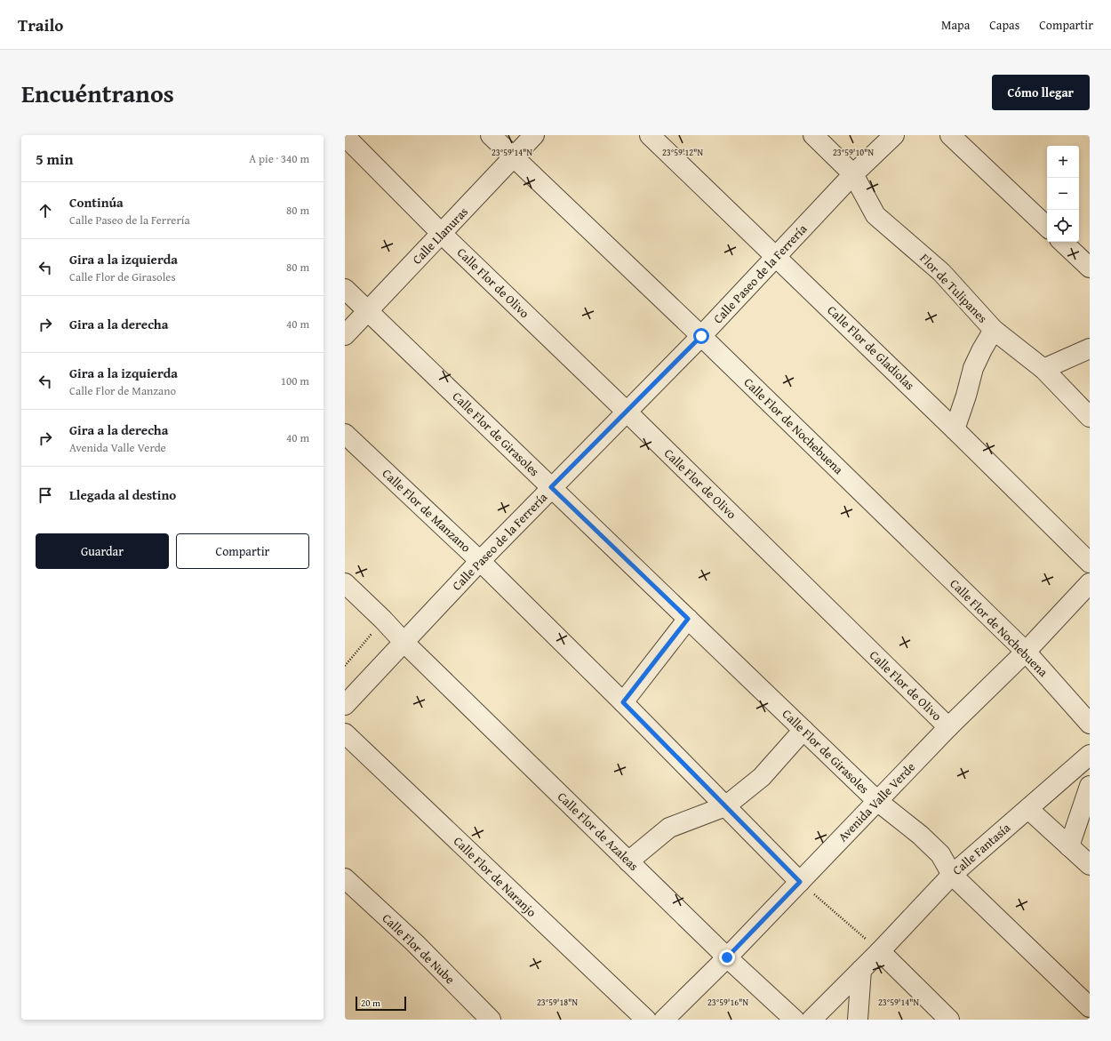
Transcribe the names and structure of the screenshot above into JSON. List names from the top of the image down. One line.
{"streets":{"street":["Calle Llanuras","Calle Paseo de la Ferrería","Calle Flor de Olivo","Flor de Tulipanes","Calle Flor de Gladiolas","Calle Flor de Nochebuena","Calle Flor de Girasoles","Calle Flor de Manzano","Avenida Valle Verde","Calle Flor de Azaleas","Calle Fantasía","Calle Flor de Naranjo","Calle Flor de Nube"]},"crossings":[["Calle Llanuras","Calle Flor de Olivo"],["Calle Llanuras","Calle Flor de Nochebuena"],["Calle Llanuras","Calle Flor de Girasoles"],["Calle Paseo de la Ferrería","Calle Flor de Olivo"],["Calle Paseo de la Ferrería","Flor de Tulipanes"],["Calle Paseo de la Ferrería","Calle Flor de Gladiolas"],["Calle Paseo de la Ferrería","Calle Flor de Nochebuena"],["Calle Paseo de la Ferrería","Calle Flor de Girasoles"],["Calle Paseo de la Ferrería","Calle Flor de Manzano"],["Calle Paseo de la Ferrería","Calle Flor de Azaleas"],["Calle Flor de Olivo","Avenida Valle Verde"],["Calle Flor de Nochebuena","Avenida Valle Verde"],["Calle Flor de Girasoles","Avenida Valle Verde"],["Calle Flor de Girasoles","Calle Fantasía"],["Calle Flor de Manzano","Avenida Valle Verde"],["Avenida Valle Verde","Calle Flor de Azaleas"]],"scale_bar":"20 m","page":{"header":"Trailo","nav":["Mapa","Capas","Compartir"],"title":"Encuéntranos","buttons":["Cómo llegar",["Guardar","Compartir"]],"heading":["5 min","A pie · 340 m"],"map_buttons":["+","−"],"list":[["Continúa","Calle Paseo de la Ferrería","80 m"],["Gira a la izquierda","Calle Flor de Girasoles","80 m"],["Gira a la derecha","40 m"],["Gira a la izquierda","Calle Flor de Manzano","100 m"],["Gira a la derecha","Avenida Valle Verde","40 m"],"Llegada al destino"],"scale":"20 m"},"coordinates":["23°59'14\"N","23°59'12\"N","23°59'10\"N","23°59'18\"N","23°59'16\"N"]}
